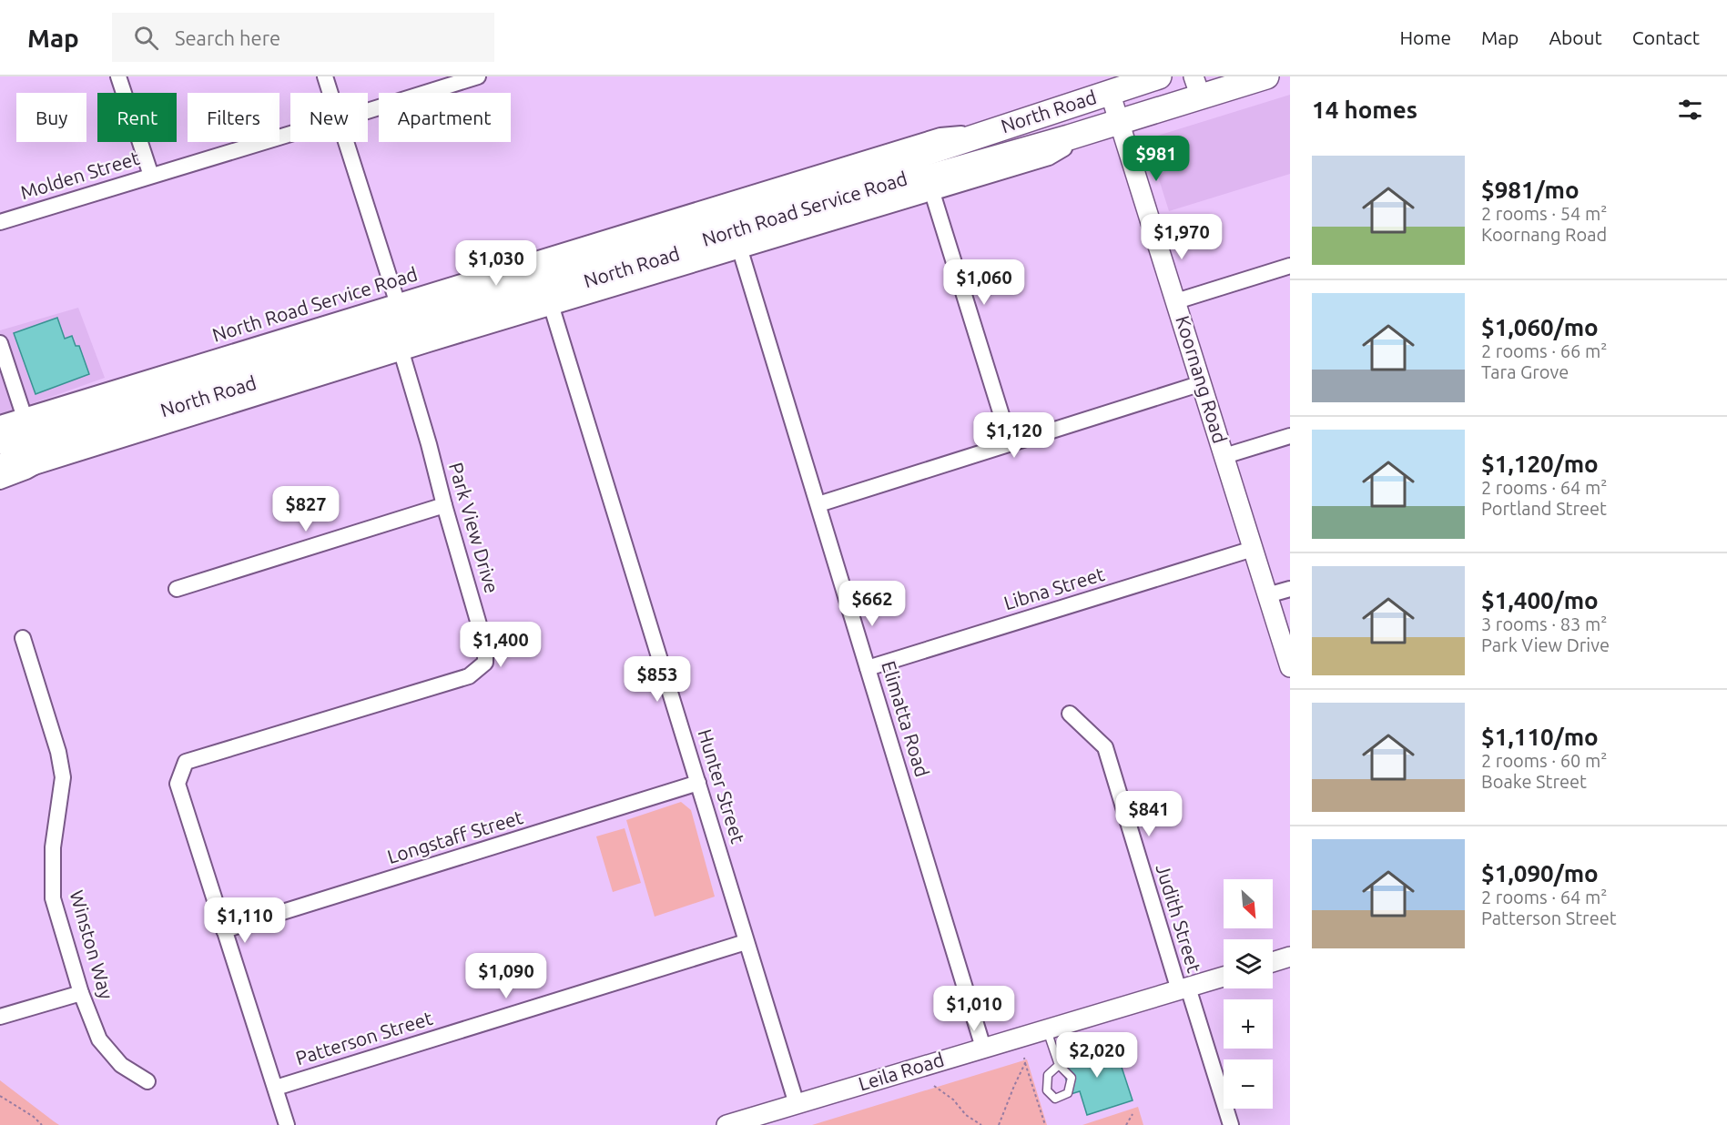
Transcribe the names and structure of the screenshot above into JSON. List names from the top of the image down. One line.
{"streets":{"highway":["North Road"],"street":["Molden Street","North Road Service Road","Koornang Road","Park View Drive","Libna Street","Elimatta Road","Hunter Street","Longstaff Street","Judith Street","Winston Way","Patterson Street","Leila Road"]},"crossings":[["North Road","North Road Service Road"],["North Road","Koornang Road"],["North Road","Park View Drive"],["North Road","Elimatta Road"],["North Road","Hunter Street"],["North Road Service Road","Park View Drive"],["Koornang Road","Libna Street"],["Park View Drive","Longstaff Street"],["Libna Street","Elimatta Road"],["Elimatta Road","Leila Road"],["Hunter Street","Longstaff Street"],["Hunter Street","Patterson Street"],["Hunter Street","Leila Road"],["Judith Street","Leila Road"]],"north":"bottom right","page":{"header":"Map","search":"Search here","nav":["Home","Map","About","Contact"],"heading":"14 homes","chip":["Buy","Rent","Filters","New","Apartment"],"price":["$981","$1,970","$1,030","$1,060","$1,120","$827","$662","$1,400","$853","$841","$1,110","$1,090","$1,010","$2,020"],"list":[{"name":"$981/mo","note":"2 rooms · 54 m² · Koornang Road"},{"name":"$1,060/mo","note":"2 rooms · 66 m² · Tara Grove"},{"name":"$1,120/mo","note":"2 rooms · 64 m² · Portland Street"},{"name":"$1,400/mo","note":"3 rooms · 83 m² · Park View Drive"},{"name":"$1,110/mo","note":"2 rooms · 60 m² · Boake Street"},{"name":"$1,090/mo","note":"2 rooms · 64 m² · Patterson Street"}],"map_buttons":["+","−"]}}
